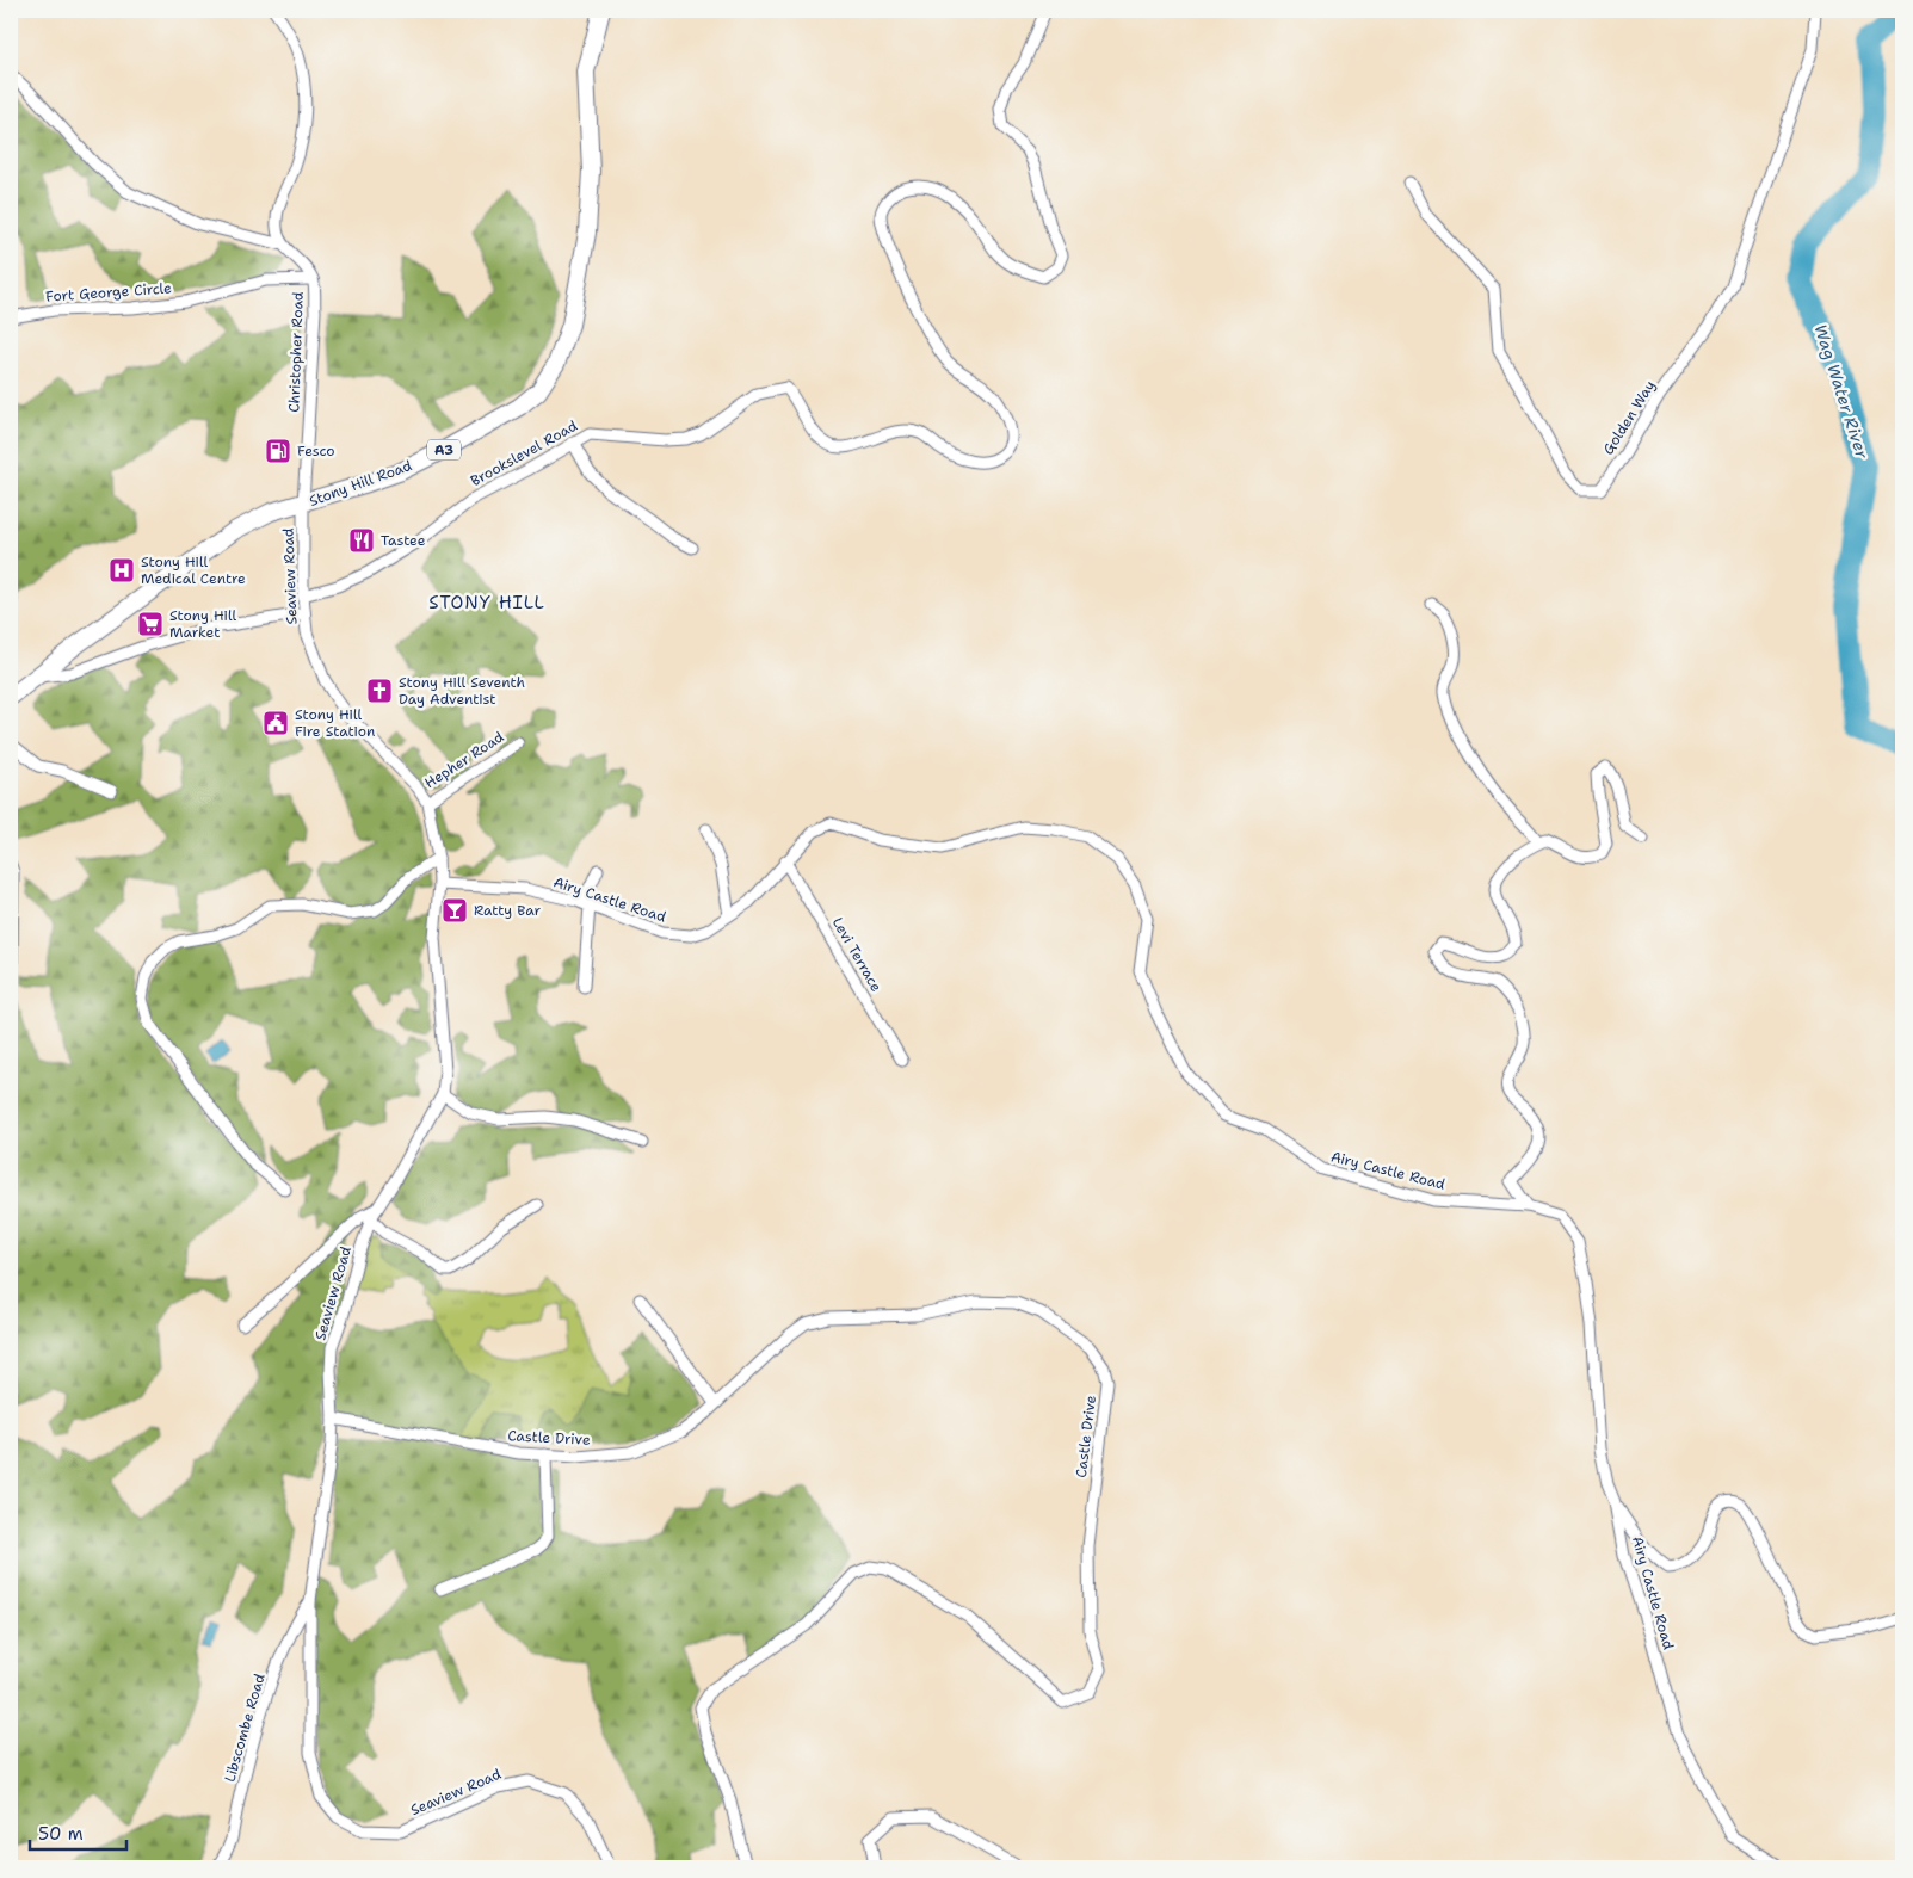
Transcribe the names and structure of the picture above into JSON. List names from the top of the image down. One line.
{"streets":{"main road":["A3","Stony Hill Road"],"street":["Fort George Circle","Christopher Road","Golden Way","Brookslevel Road","Seaview Road","Hepher Road","Airy Castle Road","Levi Terrace","Castle Drive","Libscombe Road"]},"crossings":[["Fort George Circle","Christopher Road"],["Christopher Road","Stony Hill Road"],["Christopher Road","Seaview Road"],["Brookslevel Road","Seaview Road"],["Stony Hill Road","Seaview Road"],["Seaview Road","Hepher Road"],["Seaview Road","Airy Castle Road"],["Seaview Road","Castle Drive"],["Seaview Road","Libscombe Road"],["Airy Castle Road","Levi Terrace"]],"districts":["STONY HILL"],"water":["Wag Water River"],"places":{"fuel station":["Fesco"],"restaurant":["Tastee"],"hospital":["Stony Hill Medical Centre"],"supermarket":["Stony Hill Market"],"church":["Stony Hill Seventh Day Adventist"],"public building":["Stony Hill Fire Station"],"bar":["Ratty Bar"]},"scale_bar":"50 m"}
